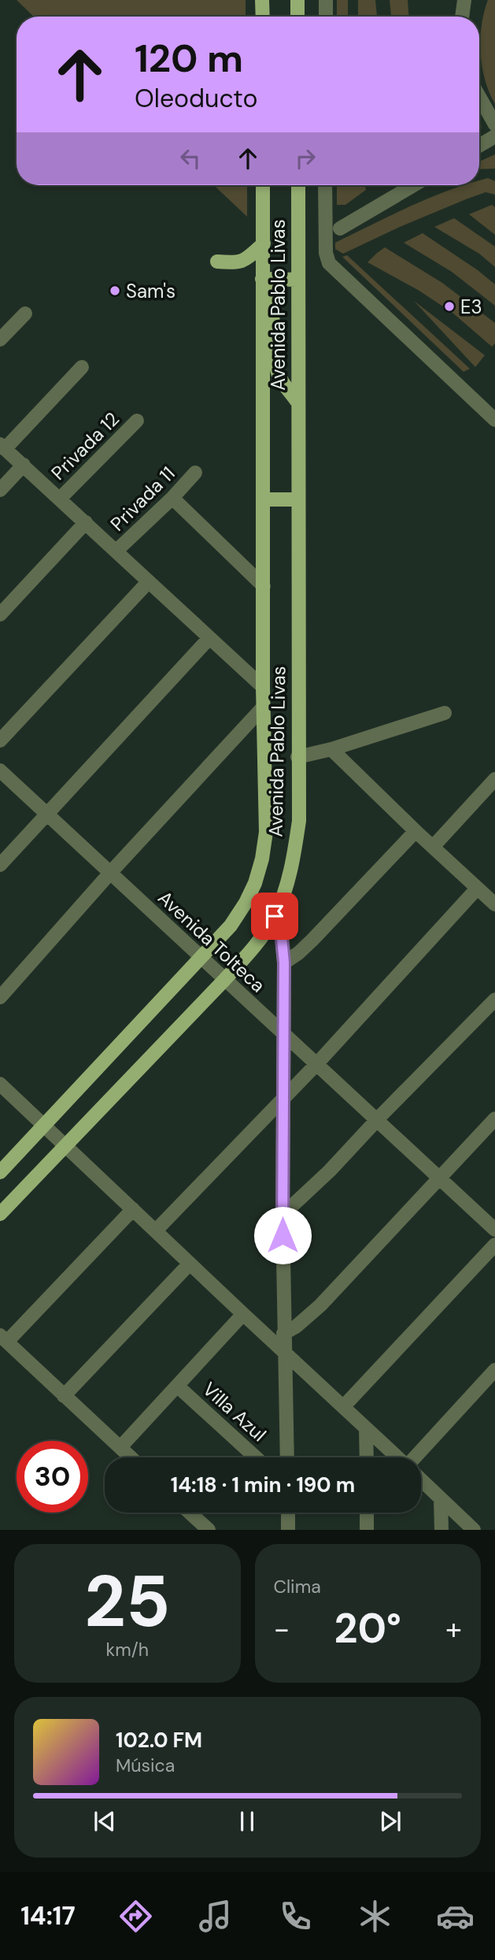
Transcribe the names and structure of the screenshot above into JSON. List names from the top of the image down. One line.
{"streets":{"main road":["Avenida Pablo Livas"],"street":["Privada 12","Privada 11","Avenida Tolteca","Villa Azul"]},"crossings":[["Avenida Pablo Livas","Avenida Tolteca"]],"places":["Sam's","E3"],"page":{"turn":["120 m","Oleoducto"],"limit":"30","trip":"14:18 · 1 min · 190 m","tile":[["25","km/h"],"Clima"],"heat":["−","20°","+"],"song":["102.0 FM","Música"],"tabs":"14:17"}}
